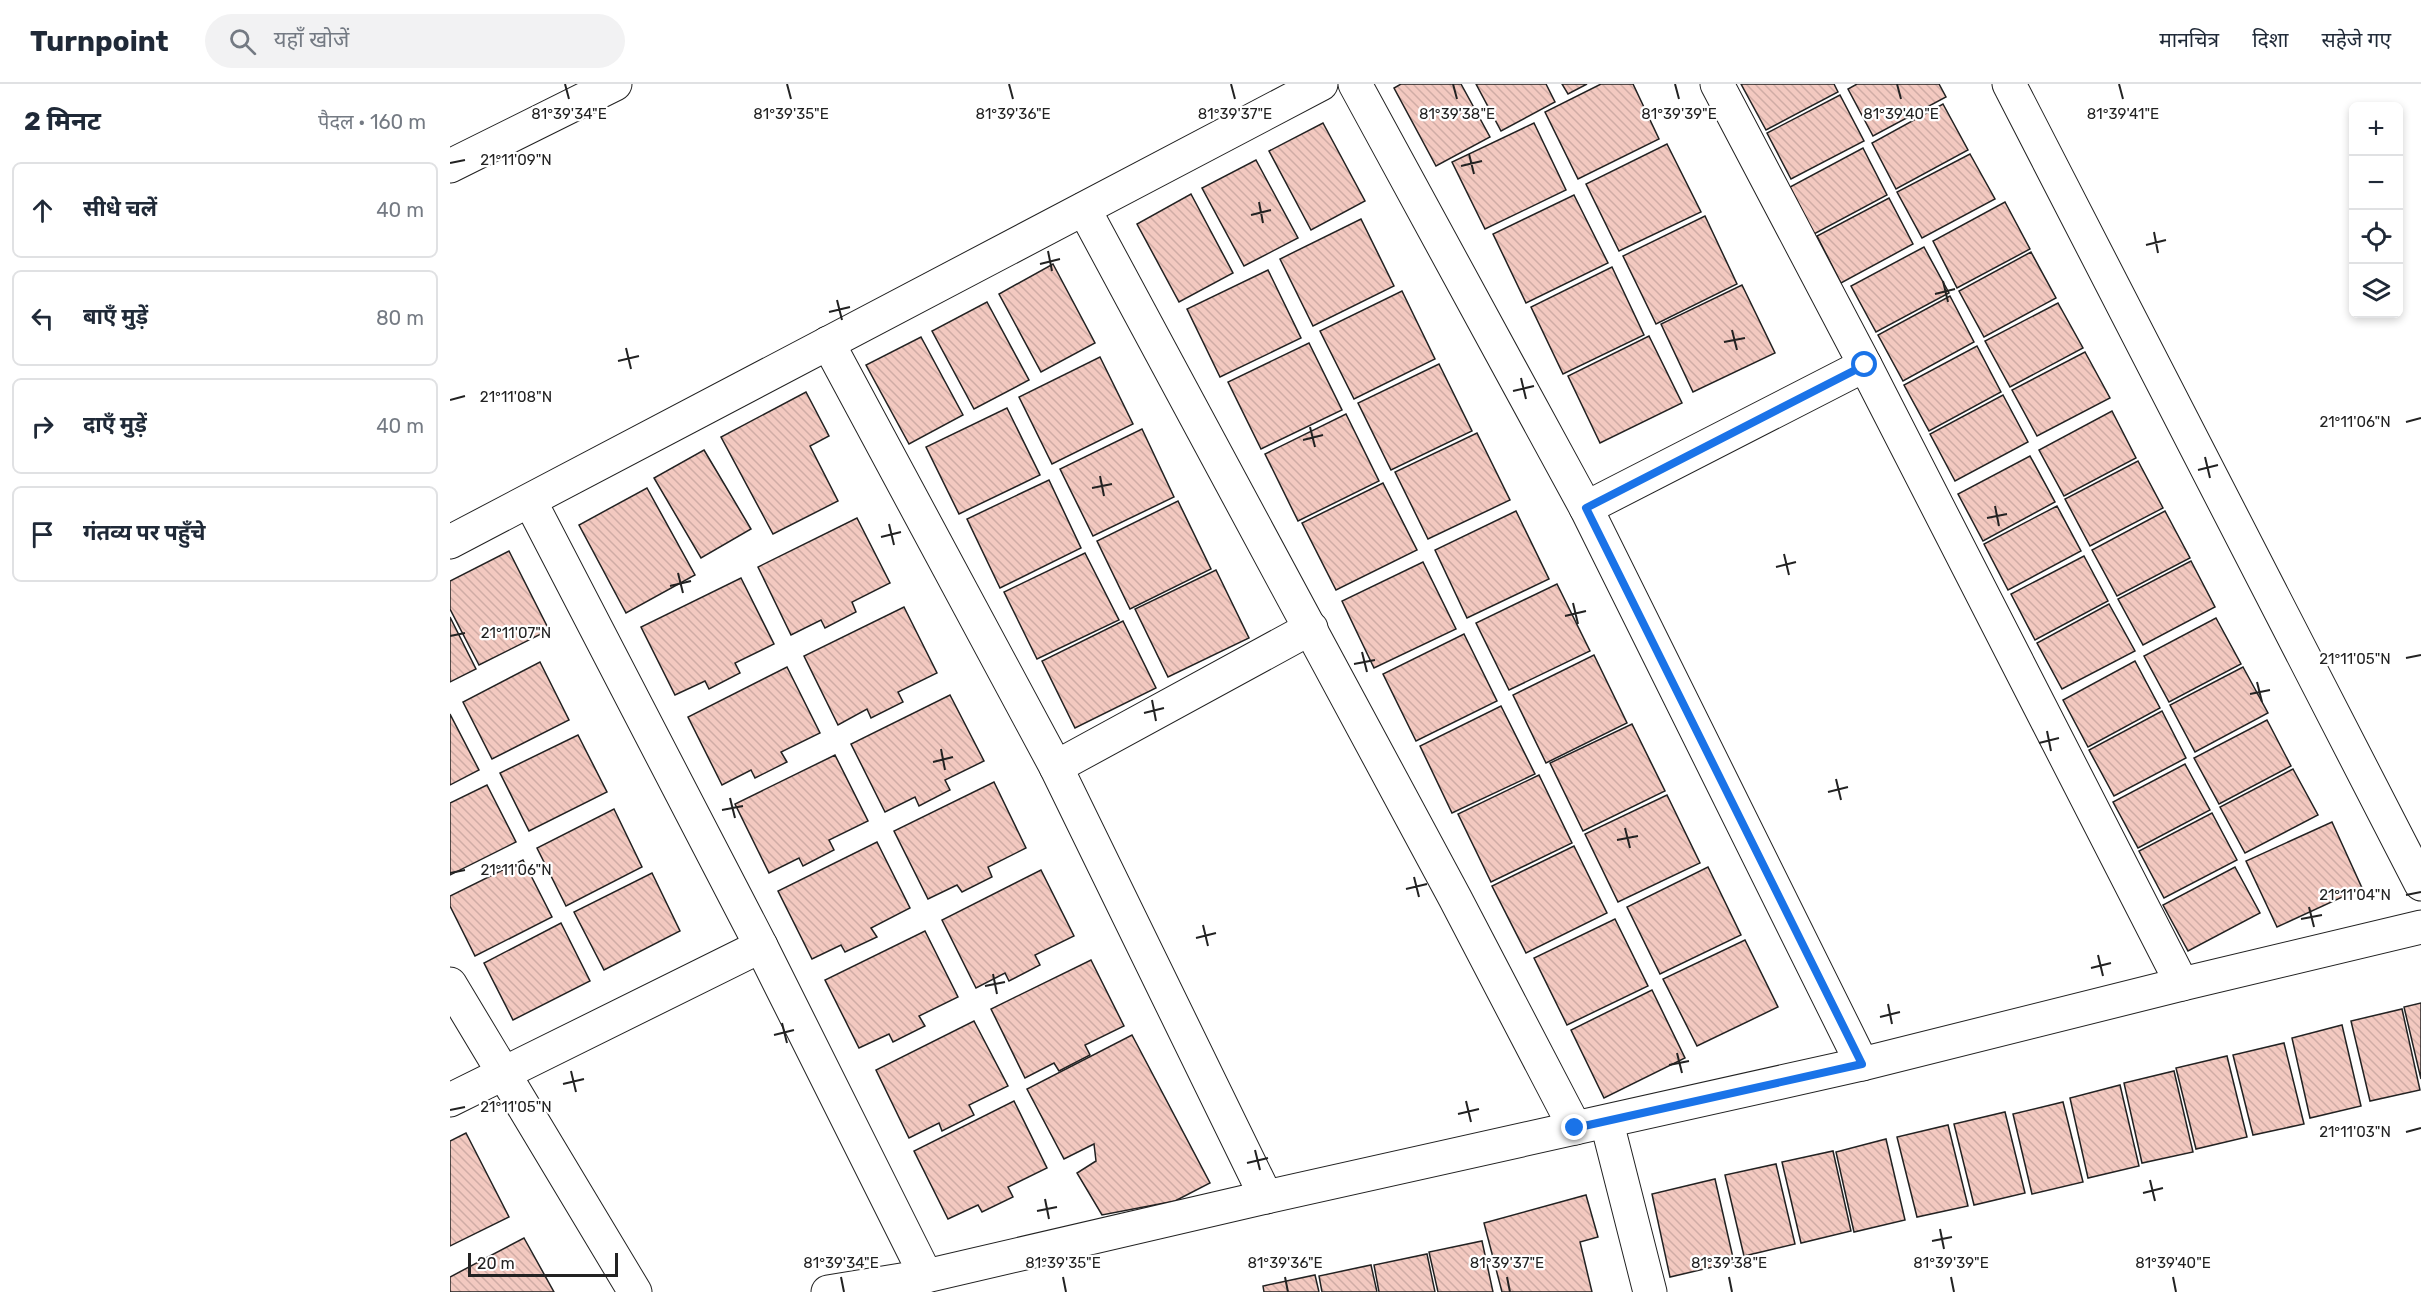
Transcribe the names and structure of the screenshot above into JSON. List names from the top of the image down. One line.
{"scale_bar":"20 m","page":{"header":"Turnpoint","search":"यहाँ खोजें","nav":["मानचित्र","दिशा","सहेजे गए"],"heading":["2 मिनट","पैदल · 160 m"],"map_buttons":["+","−"],"list":[["सीधे चलें","40 m"],["बाएँ मुड़ें","80 m"],["दाएँ मुड़ें","40 m"],"गंतव्य पर पहुँचे"],"scale":"20 m"},"coordinates":["81°39'34\"E","81°39'35\"E","81°39'36\"E","81°39'37\"E","81°39'38\"E","81°39'39\"E","81°39'40\"E","81°39'41\"E","21°11'09\"N","21°11'08\"N","21°11'06\"N","21°11'07\"N","21°11'05\"N","21°11'04\"N","21°11'03\"N"]}
